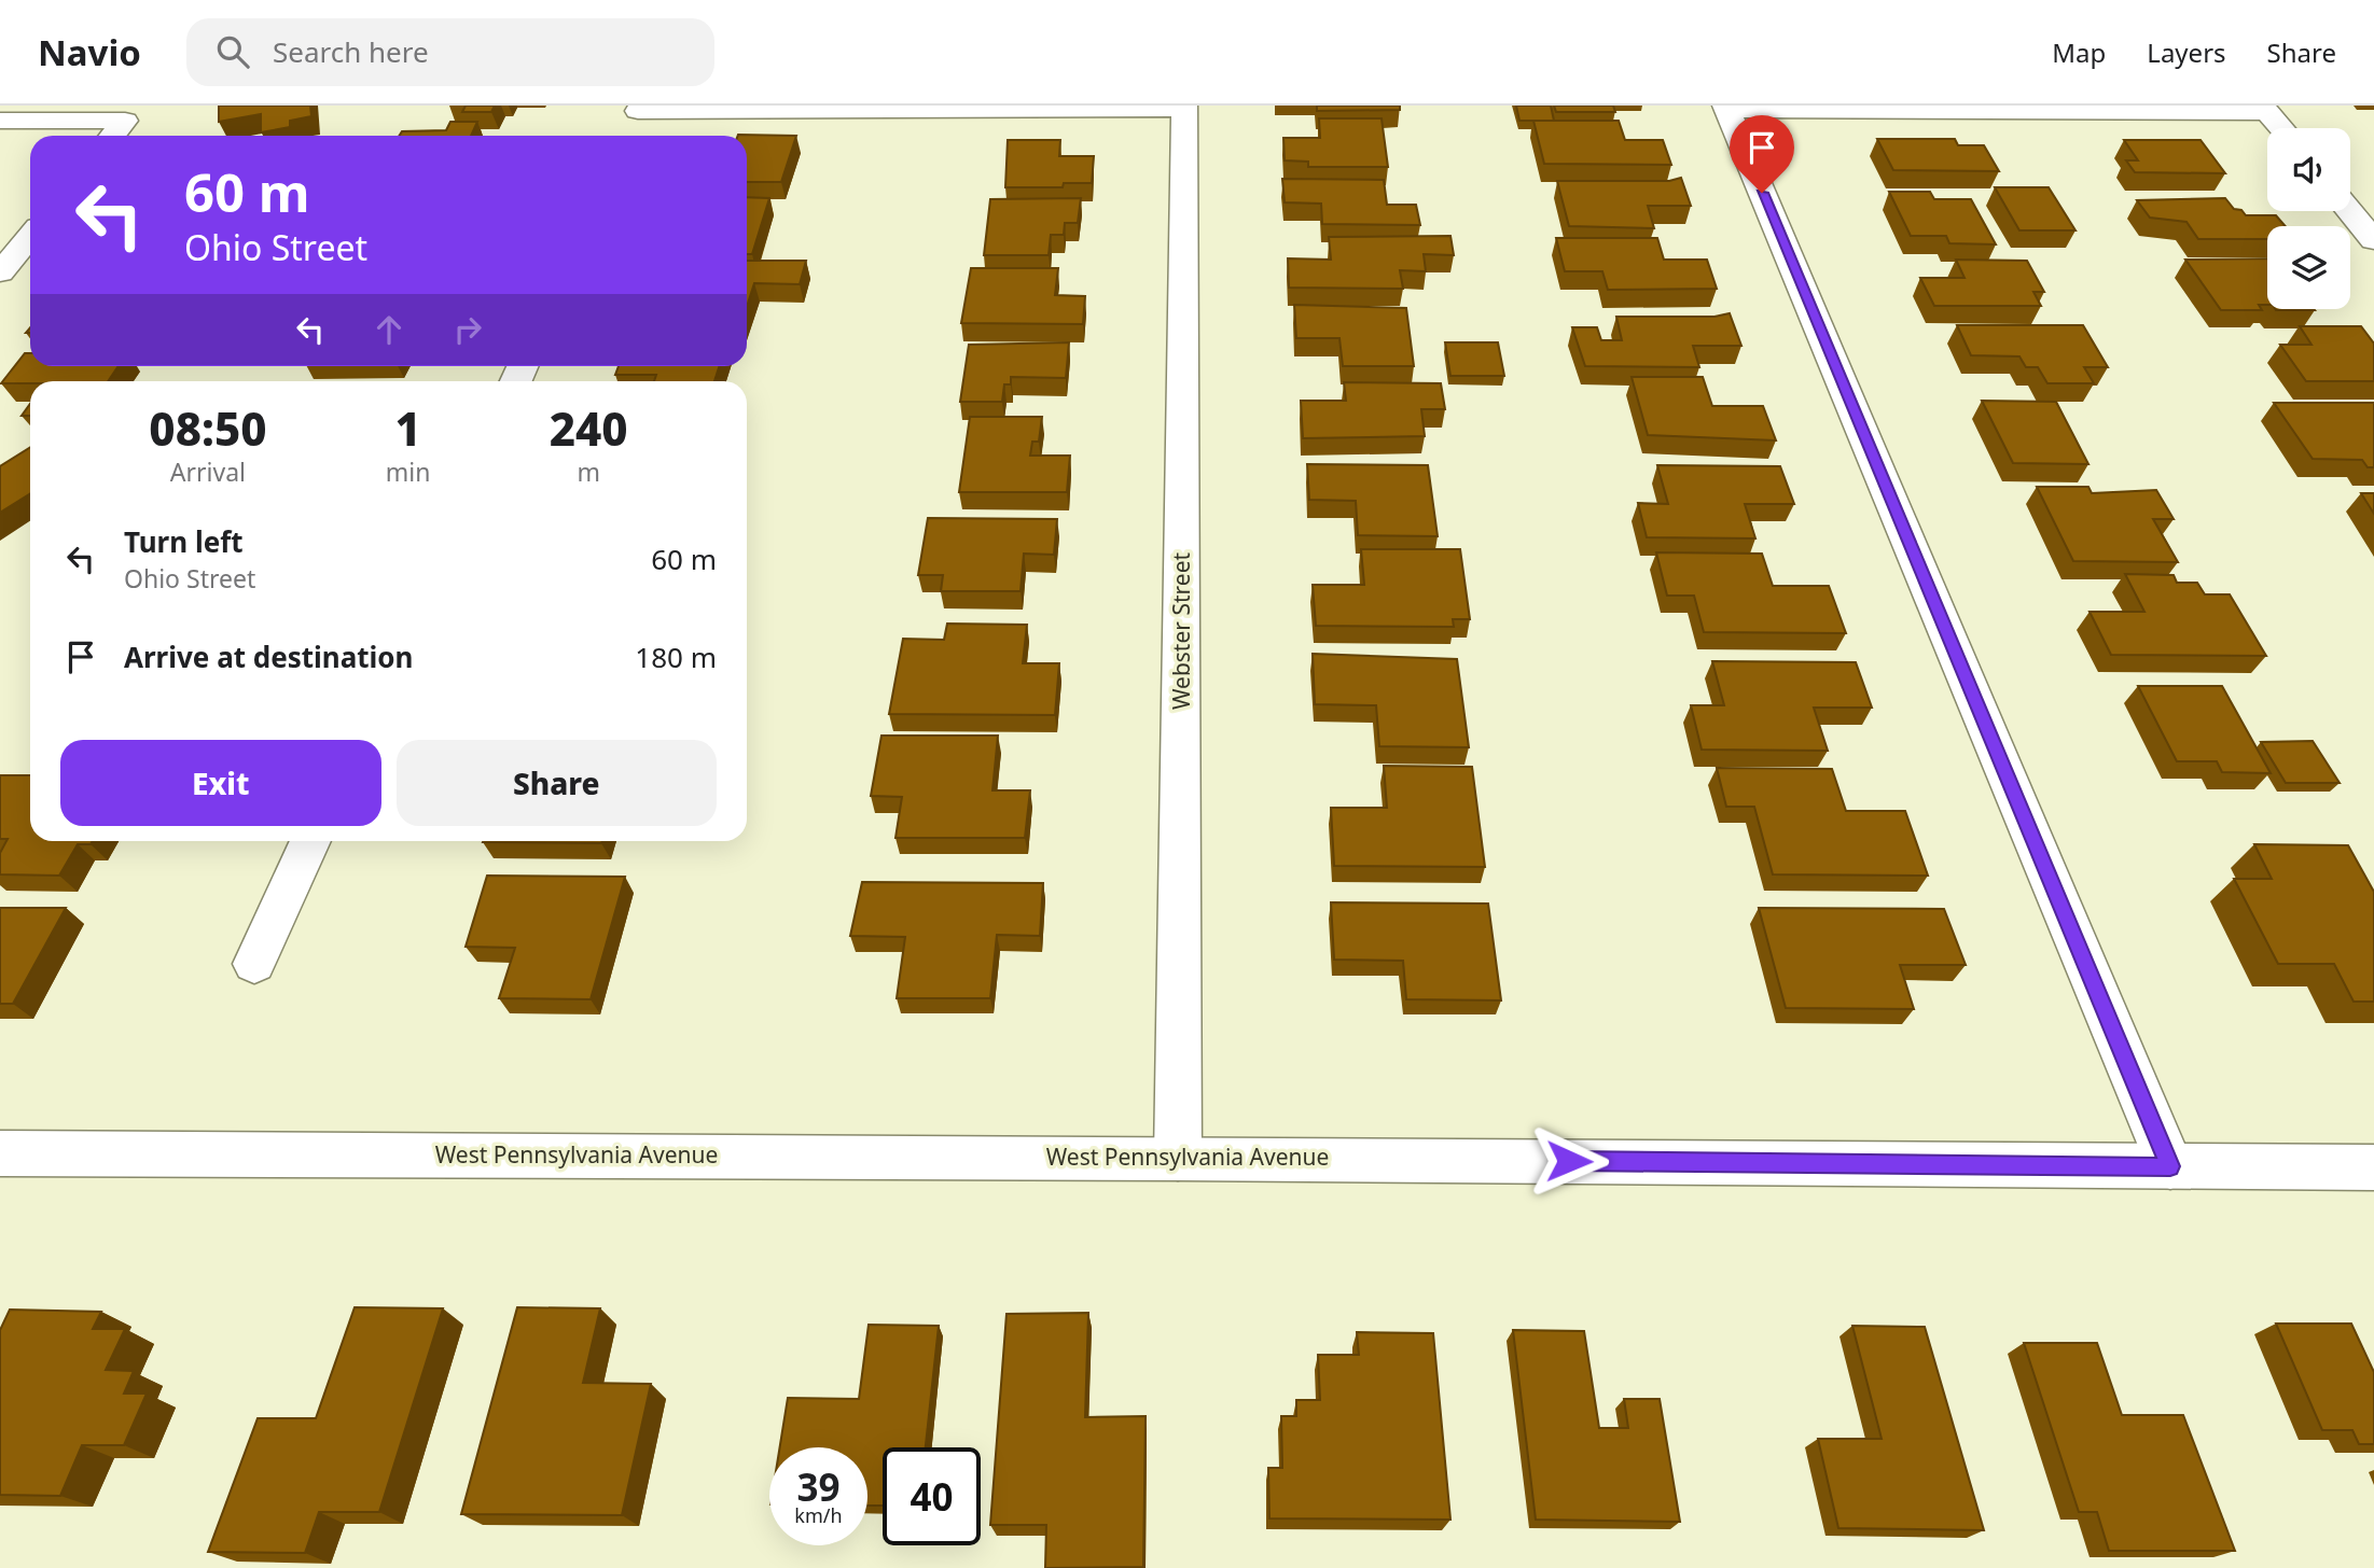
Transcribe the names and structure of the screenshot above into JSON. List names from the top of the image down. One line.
{"streets":{"street":["Webster Street","West Pennsylvania Avenue"]},"crossings":[["Webster Street","West Pennsylvania Avenue"]],"page":{"header":"Navio","search":"Search here","nav":["Map","Layers","Share"],"turn":["60 m","Ohio Street"],"eta":["08:50","Arrival","1","min","240","m"],"list":[{"name":"Turn left","note":"Ohio Street","value":"60 m"},{"name":"Arrive at destination","value":"180 m"}],"buttons":["Exit","Share"],"speed":"39 km/h","limit":"40"}}
